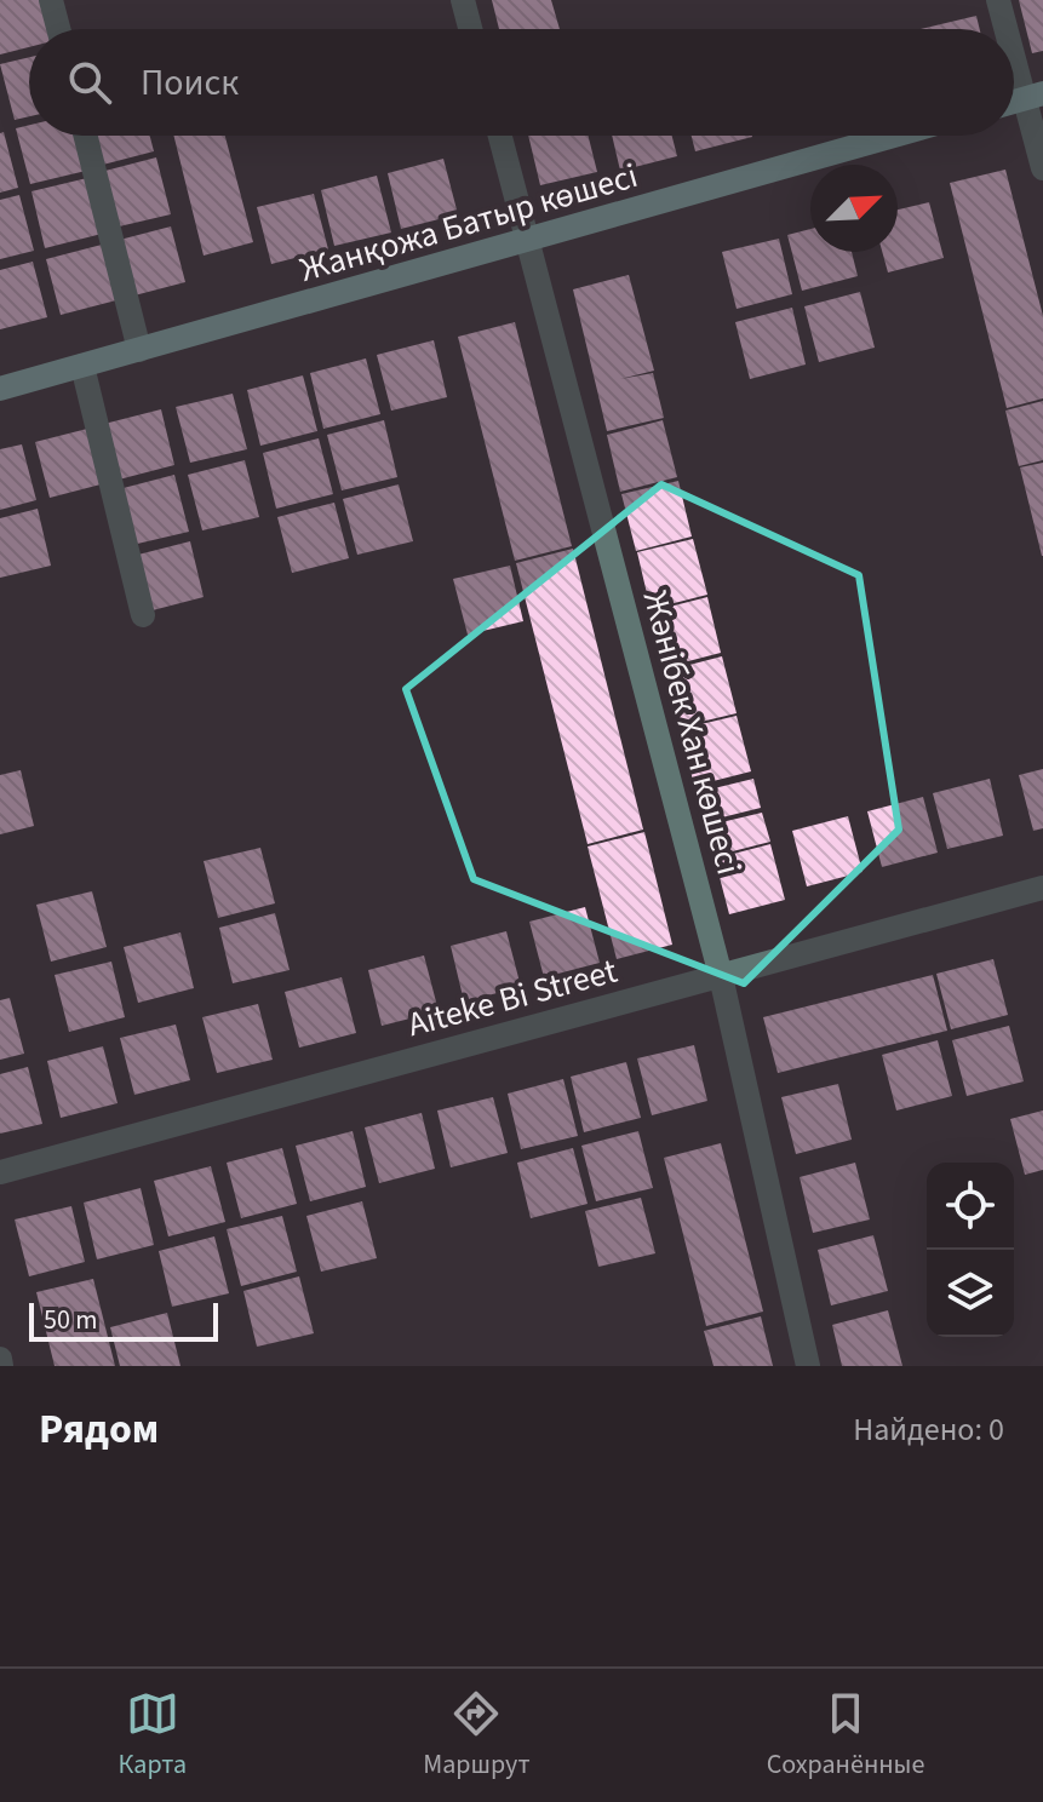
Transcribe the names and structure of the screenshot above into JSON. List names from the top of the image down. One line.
{"streets":{"main road":["Жанқожа Батыр көшесі"],"street":["Жәнібек Хан көшесі","Aiteke Bi Street"]},"crossings":[["Жанқожа Батыр көшесі","Жәнібек Хан көшесі"],["Жәнібек Хан көшесі","Aiteke Bi Street"]],"scale_bar":"50 m","north":"top right","page":{"search":"Поиск","scale":"50 m","heading":["Рядом","Найдено: 0"],"nav":["Карта","Маршрут","Сохранённые"]}}
